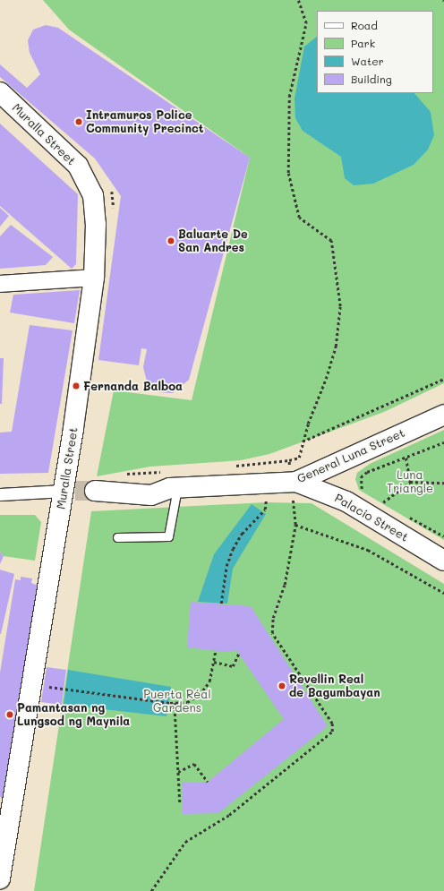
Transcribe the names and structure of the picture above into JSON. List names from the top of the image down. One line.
{"streets":{"street":["Muralla Street","General Luna Street","Palacio Street"]},"crossings":[["General Luna Street","Palacio Street"]],"parks":["Luna Triangle","Puerta Réal Gardens"],"places":["Intramuros Police Community Precinct","Baluarte De San Andres","Fernanda Balboa","Revellin Real de Bagumbayan","Pamantasan ng Lungsod ng Maynila"],"legend":["Road","Park","Water","Building"]}
